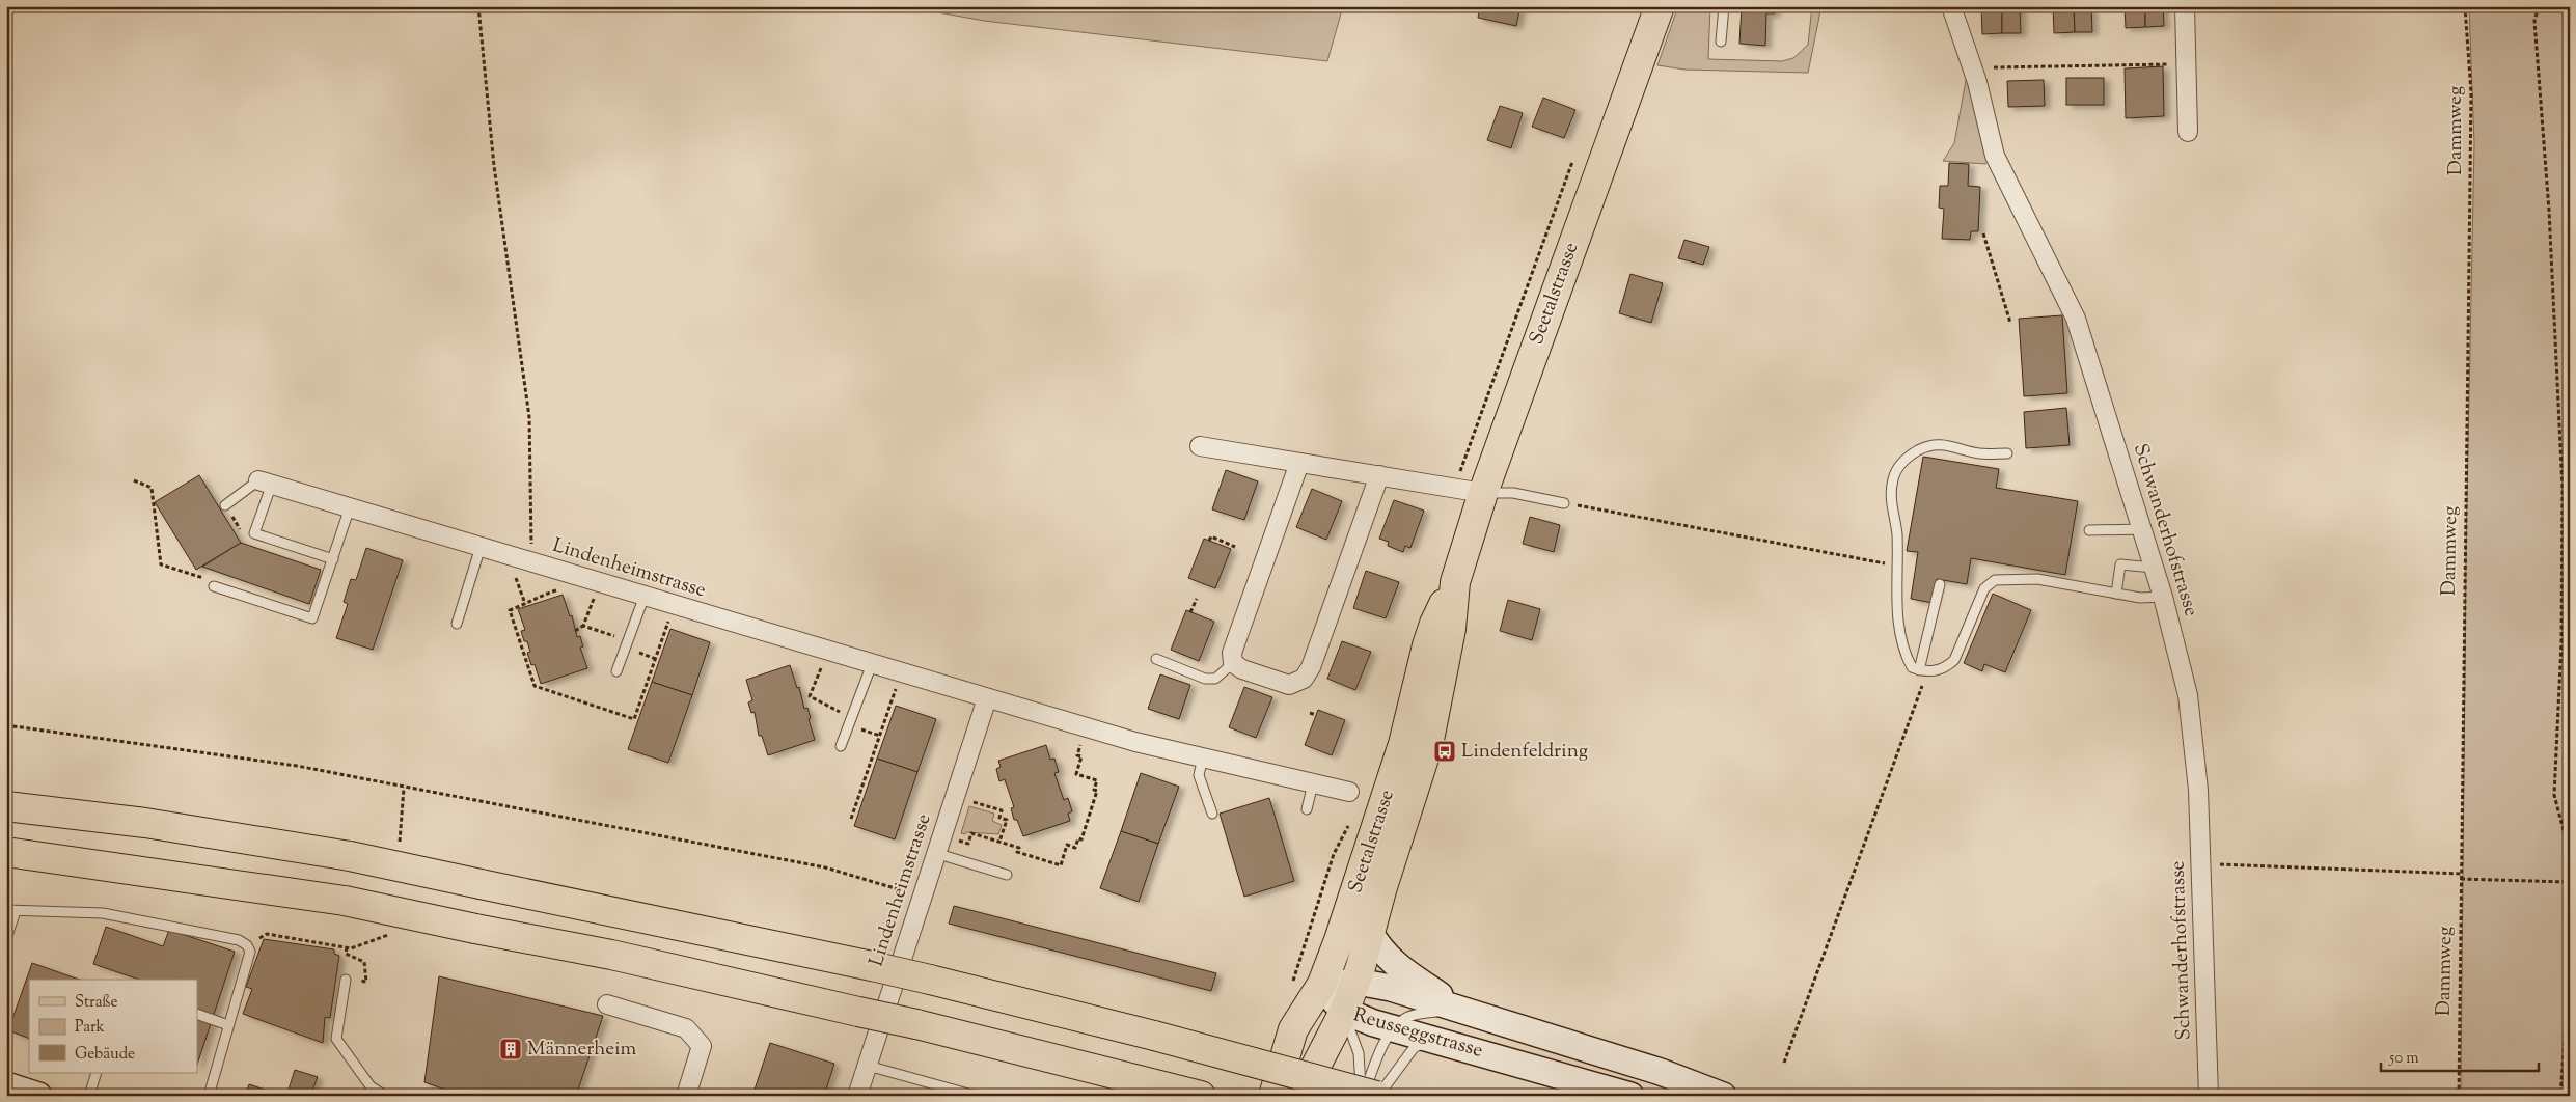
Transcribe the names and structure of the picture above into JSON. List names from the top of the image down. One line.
{"streets":{"main road":["Seetalstrasse","Reusseggstrasse"],"street":["Schwanderhofstrasse","Lindenheimstrasse"],"path":["Dammweg"]},"crossings":[["Seetalstrasse","Reusseggstrasse"]],"places":{"bus stop":["Lindenfeldring"],"building":["Männerheim"]},"legend":["Straße","Park","Gebäude"],"scale_bar":"50 m"}
